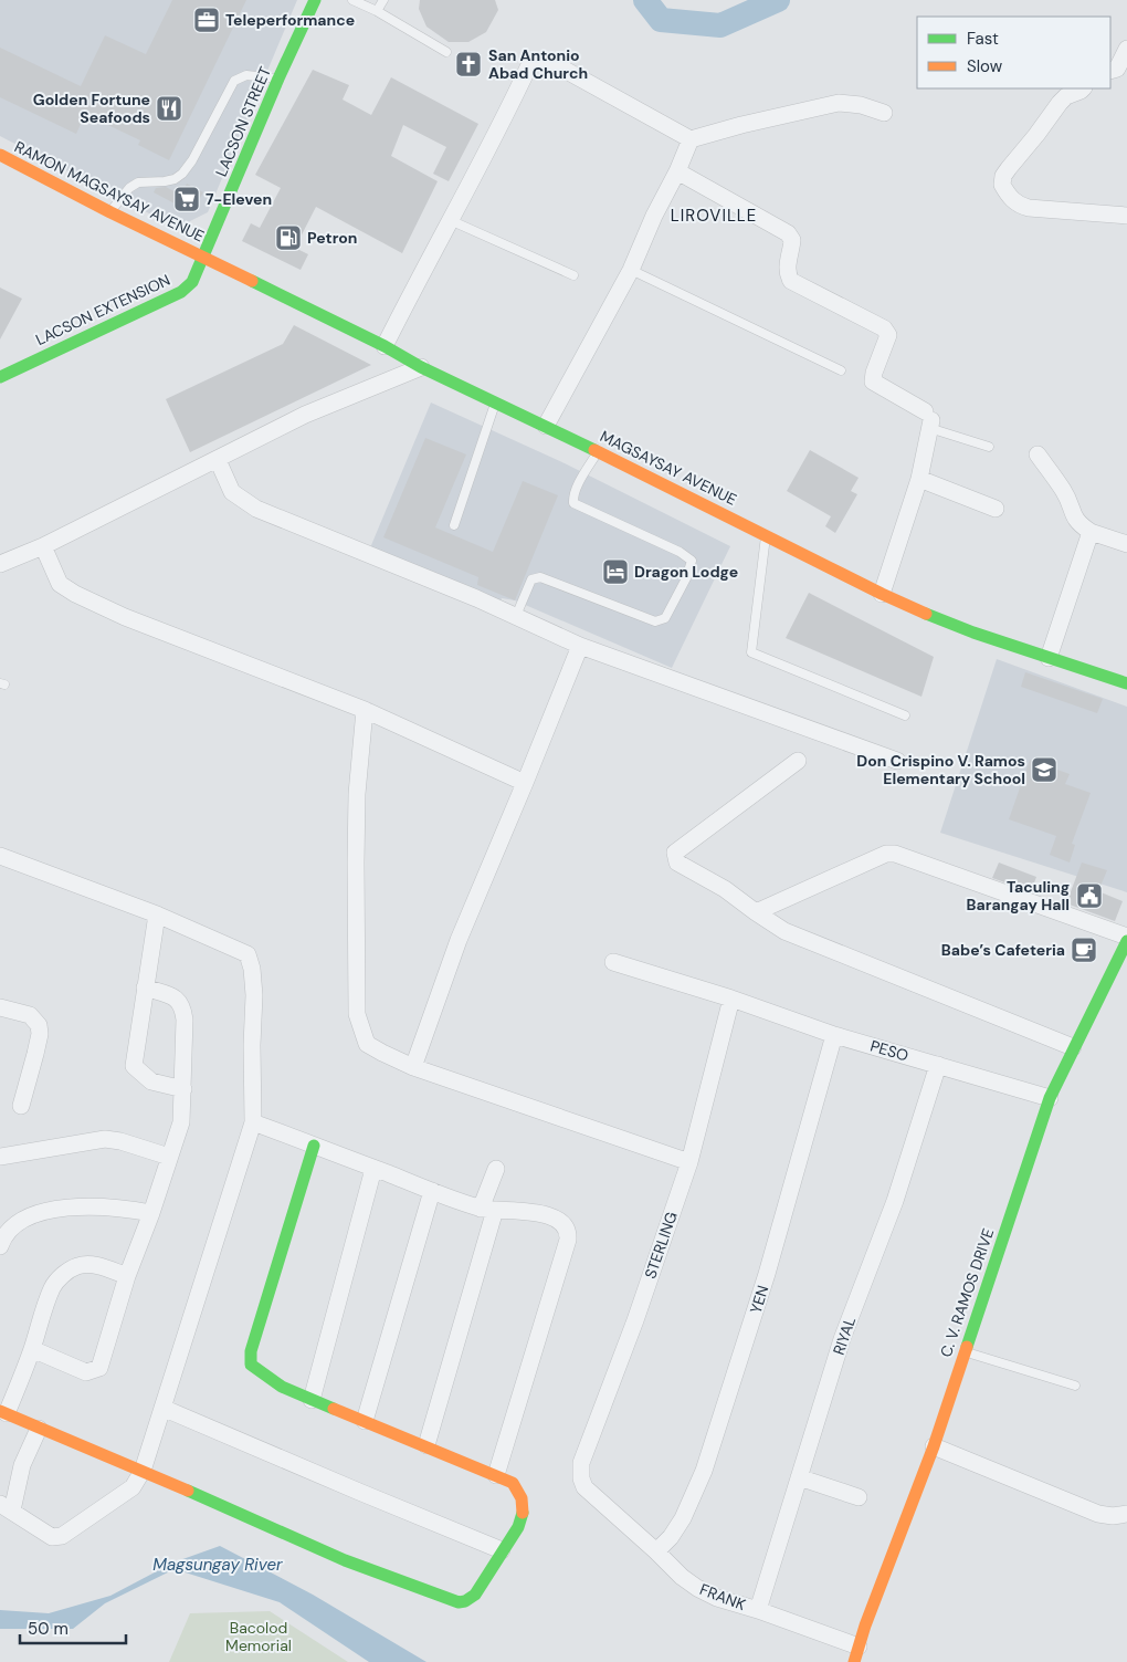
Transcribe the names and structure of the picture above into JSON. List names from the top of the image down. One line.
{"streets":{"street":["LACSON STREET","RAMON MAGSAYSAY AVENUE","LACSON EXTENSION","MAGSAYSAY AVENUE","PESO","STERLING","C. V. RAMOS DRIVE","YEN","RIYAL","FRANK"]},"crossings":[["LACSON STREET","RAMON MAGSAYSAY AVENUE"],["LACSON STREET","LACSON EXTENSION"],["LACSON STREET","MAGSAYSAY AVENUE"],["RAMON MAGSAYSAY AVENUE","LACSON EXTENSION"],["RAMON MAGSAYSAY AVENUE","MAGSAYSAY AVENUE"],["LACSON EXTENSION","MAGSAYSAY AVENUE"],["PESO","STERLING"],["PESO","C. V. RAMOS DRIVE"],["PESO","YEN"],["PESO","RIYAL"],["STERLING","FRANK"],["C. V. RAMOS DRIVE","FRANK"],["YEN","FRANK"],["RIYAL","FRANK"]],"districts":["LIROVILLE"],"water":["Magsungay River"],"parks":["Bacolod Memorial"],"places":{"office":["Teleperformance"],"church":["San Antonio Abad Church"],"restaurant":["Golden Fortune Seafoods"],"supermarket":["7-Eleven"],"fuel station":["Petron"],"hotel":["Dragon Lodge"],"school or university":["Don Crispino V. Ramos Elementary School"],"public building":["Taculing Barangay Hall"],"cafe":["Babe’s Cafeteria"]},"legend":["Fast","Slow"],"scale_bar":"50 m"}
